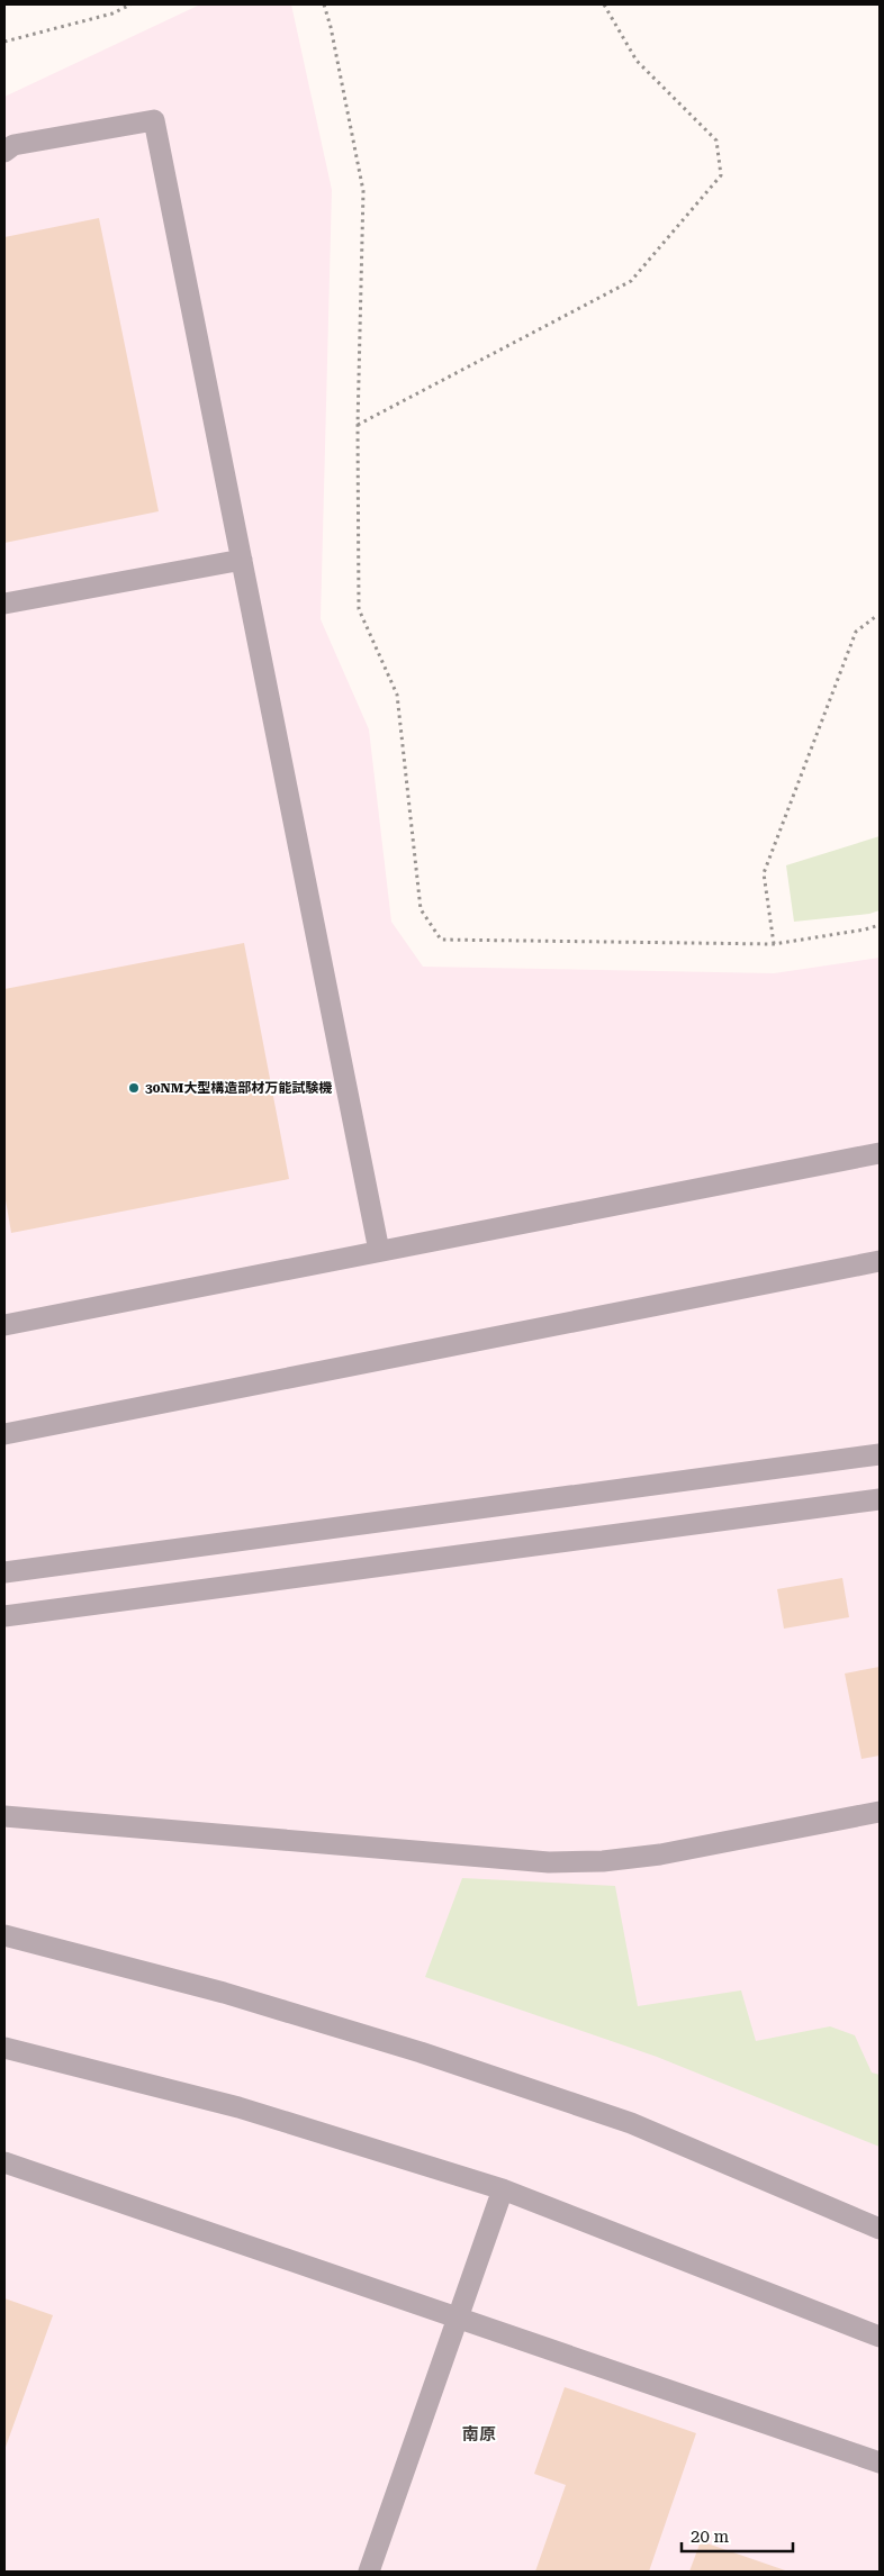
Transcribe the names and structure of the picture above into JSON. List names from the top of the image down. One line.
{"districts":["南原"],"places":["30NM大型構造部材万能試験機"],"scale_bar":"20 m"}
